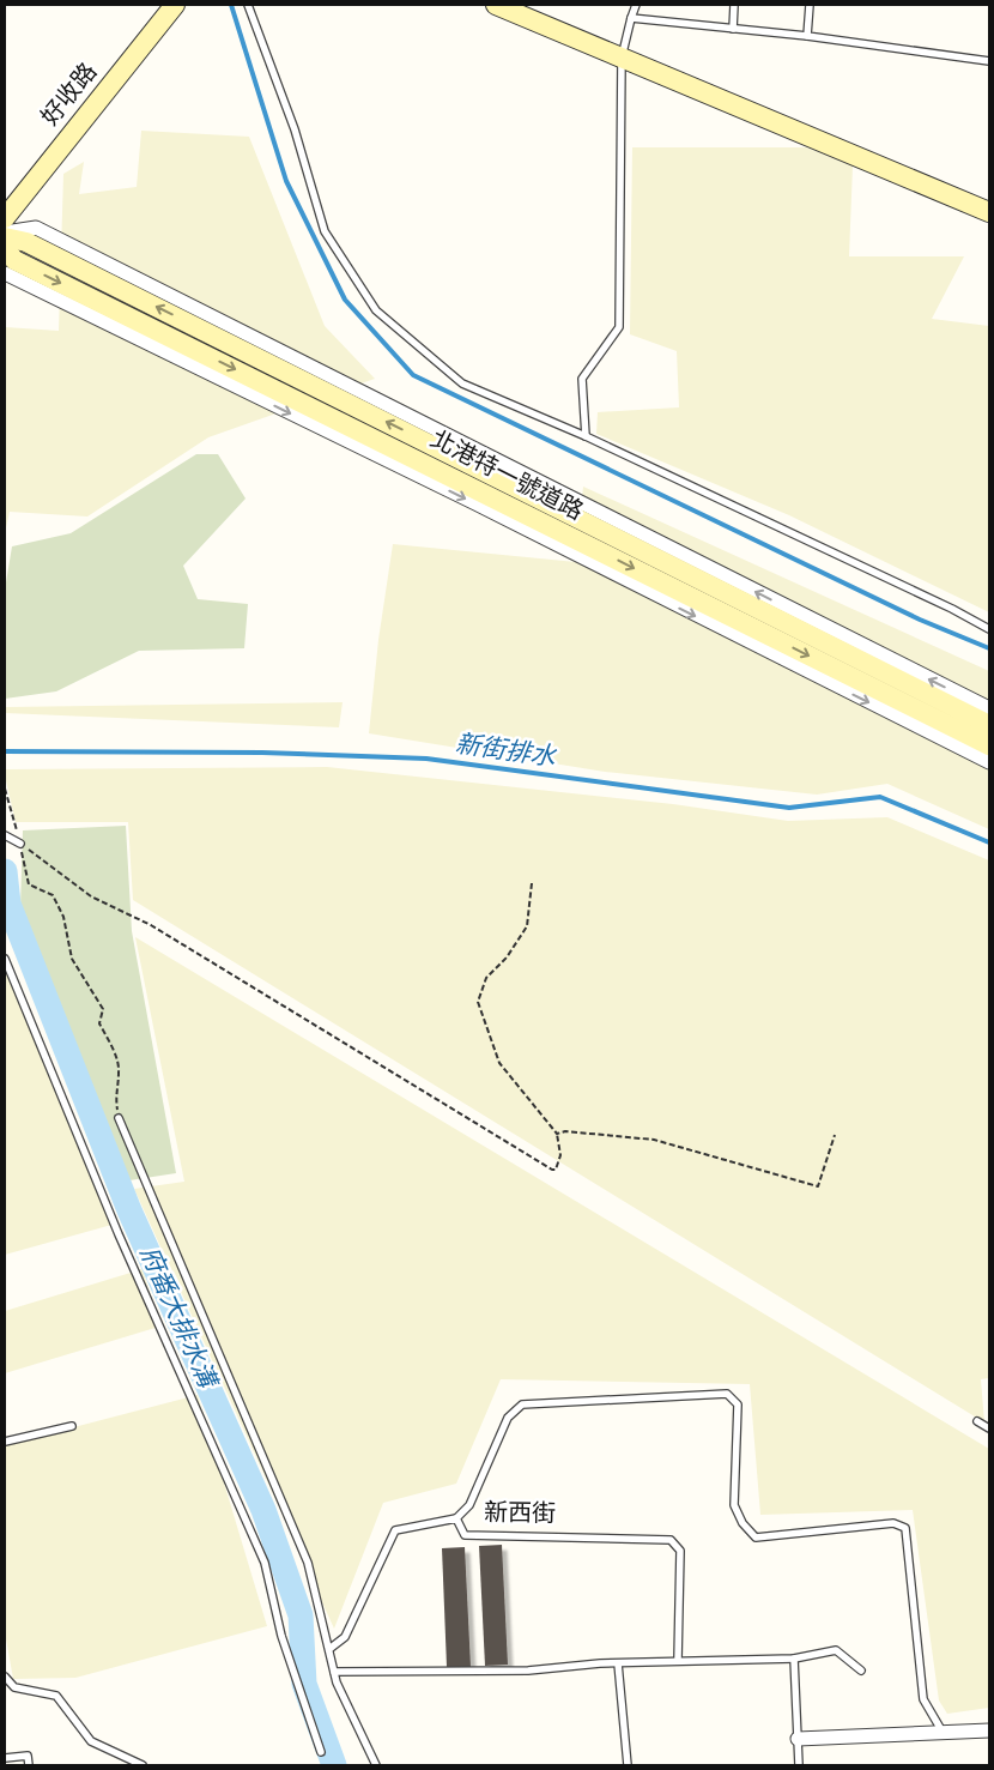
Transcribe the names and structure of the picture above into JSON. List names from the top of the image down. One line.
{"streets":{"street":["好收路","北港特一號道路"],"lane":["新西街"]},"water":["新街排水","府番大排水溝"]}
